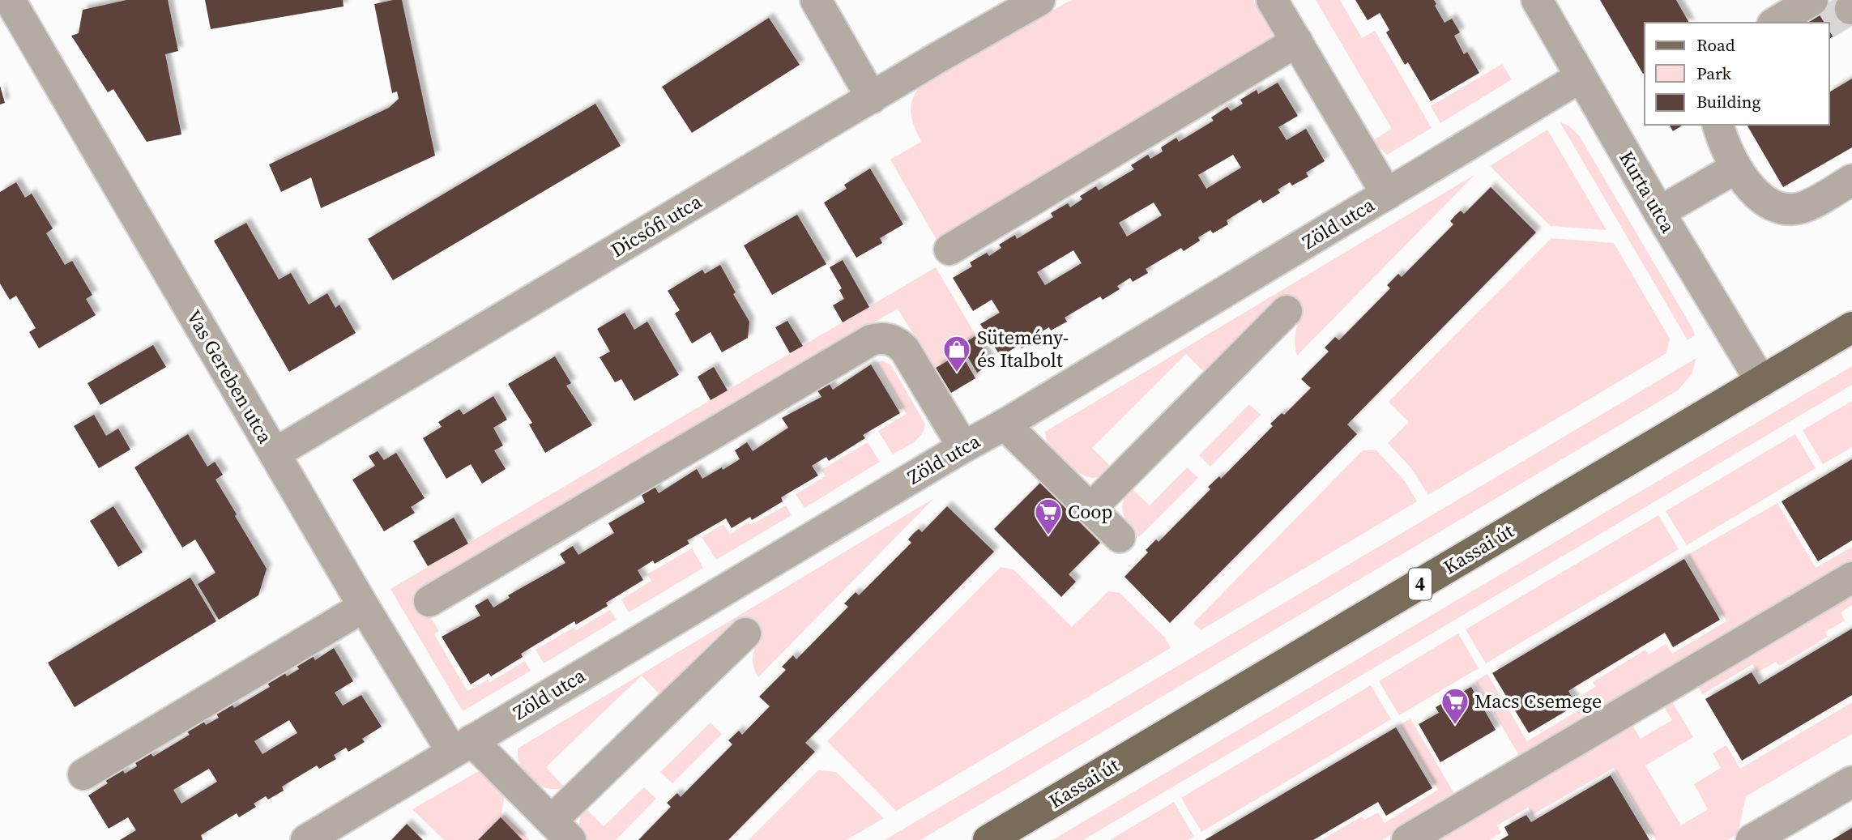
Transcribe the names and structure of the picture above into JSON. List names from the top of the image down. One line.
{"streets":{"main road":["Kassai út","4"],"street":["Kurta utca","Zöld utca","Dicsőfi utca","Vas Gereben utca"]},"crossings":[["Kurta utca","Zöld utca"],["Kurta utca","Kassai út"],["Zöld utca","Vas Gereben utca"],["Dicsőfi utca","Vas Gereben utca"]],"places":{"shop":["Sütemény- és Italbolt"],"supermarket":["Coop","Macs Csemege"]},"legend":["Road","Park","Building"]}
